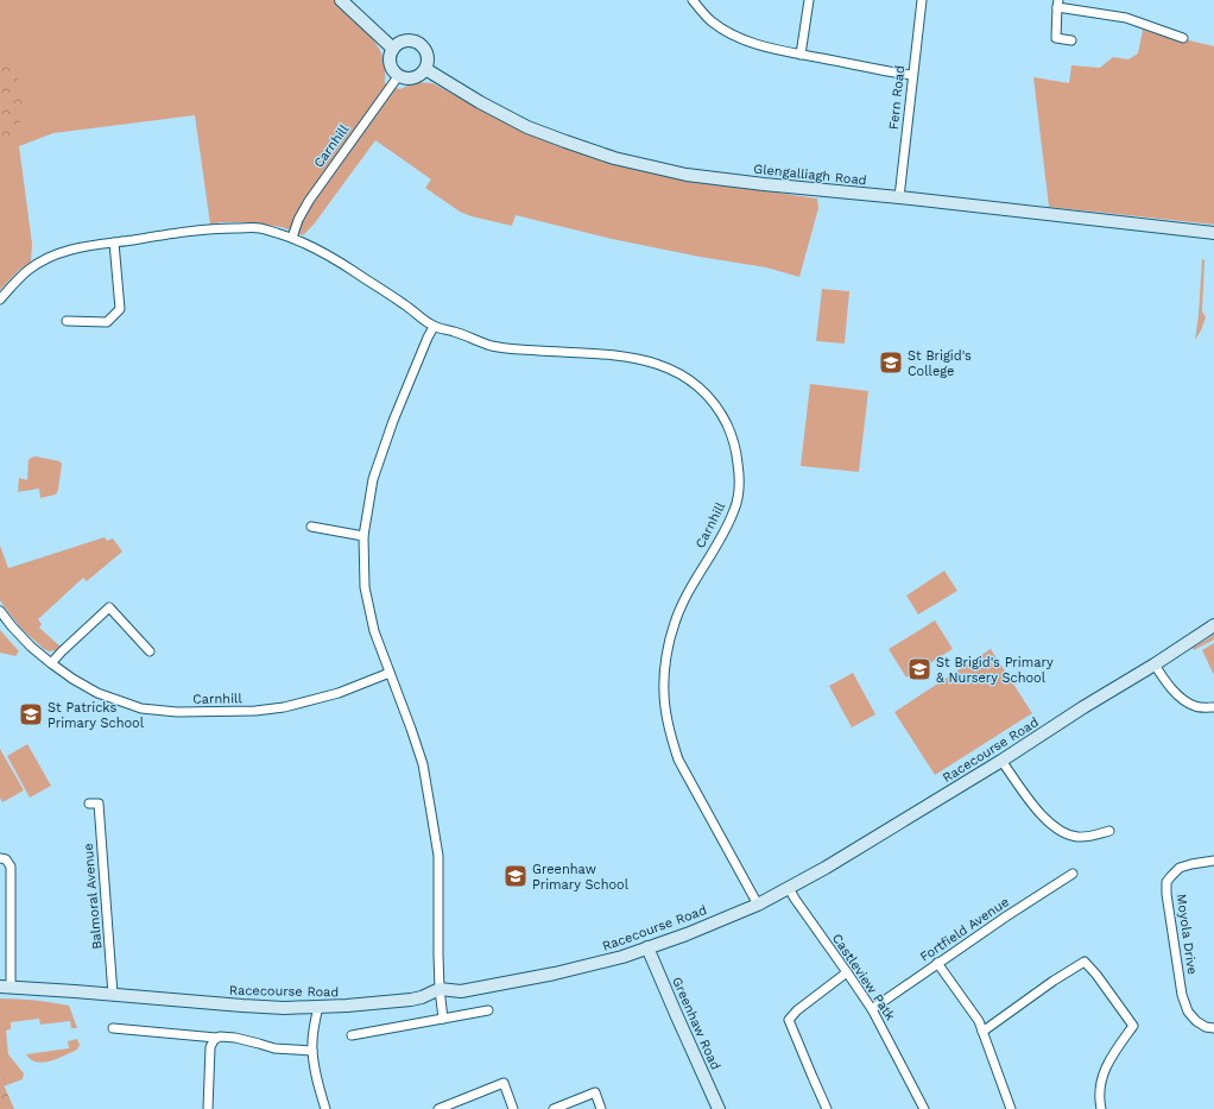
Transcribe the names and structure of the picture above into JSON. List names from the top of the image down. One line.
{"streets":{"main road":["Glengalliagh Road","Racecourse Road","Greenhaw Road"],"street":["Fern Road","Carnhill","Balmoral Avenue","Fortfield Avenue","Moyola Drive","Castleview Patk"]},"crossings":[["Fern Road","Glengalliagh Road"],["Carnhill","Glengalliagh Road"],["Carnhill","Racecourse Road"],["Racecourse Road","Balmoral Avenue"],["Racecourse Road","Castleview Patk"],["Racecourse Road","Greenhaw Road"],["Fortfield Avenue","Castleview Patk"]],"places":{"school or university":["St Brigid's College","St Brigid's Primary & Nursery School","St Patricks Primary School","Greenhaw Primary School"]}}
